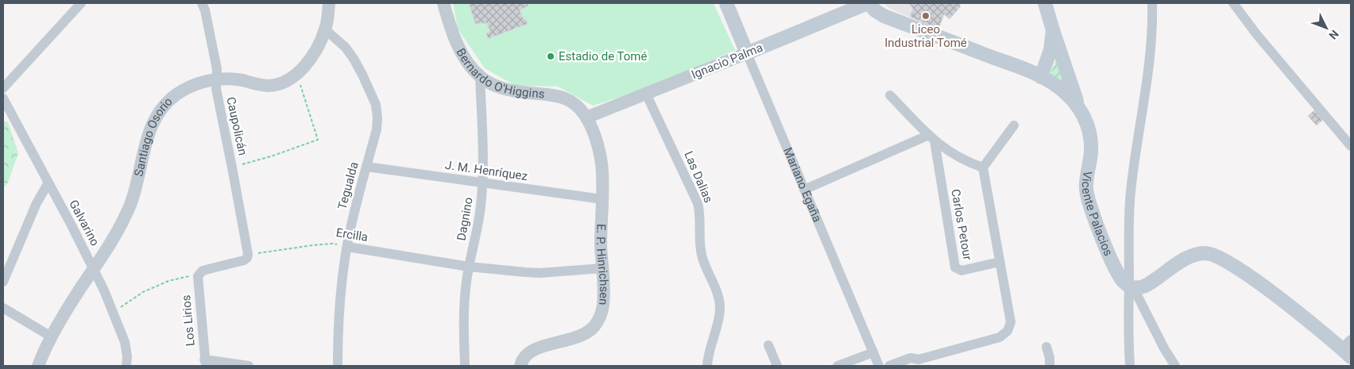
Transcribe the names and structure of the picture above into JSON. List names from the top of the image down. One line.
{"streets":{"main road":["Ignacio Palma","Mariano Egaña","Vicente Palacios"],"street":["Bernardo O'Higgins","Caupolicán","Santiago Osorio","J. M. Henríquez","Las Dalias","Tegualda","Dagnino","Galvarino","Carlos Petour","Ercilla","E. P. Hinrichsen","Los Lirios"]},"crossings":[["Ignacio Palma","Bernardo O'Higgins"],["Ignacio Palma","Las Dalias"],["Ignacio Palma","Mariano Egaña"],["Ignacio Palma","Vicente Palacios"],["Ignacio Palma","E. P. Hinrichsen"],["Bernardo O'Higgins","Dagnino"],["Bernardo O'Higgins","E. P. Hinrichsen"],["Caupolicán","Santiago Osorio"],["Caupolicán","Ercilla"],["Santiago Osorio","Tegualda"],["Santiago Osorio","Galvarino"],["J. M. Henríquez","Tegualda"],["J. M. Henríquez","Dagnino"],["J. M. Henríquez","E. P. Hinrichsen"],["Tegualda","Ercilla"],["Dagnino","Ercilla"],["Ercilla","E. P. Hinrichsen"]],"places":["Liceo Industrial Tomé","Estadio de Tomé"],"north":"bottom right"}
